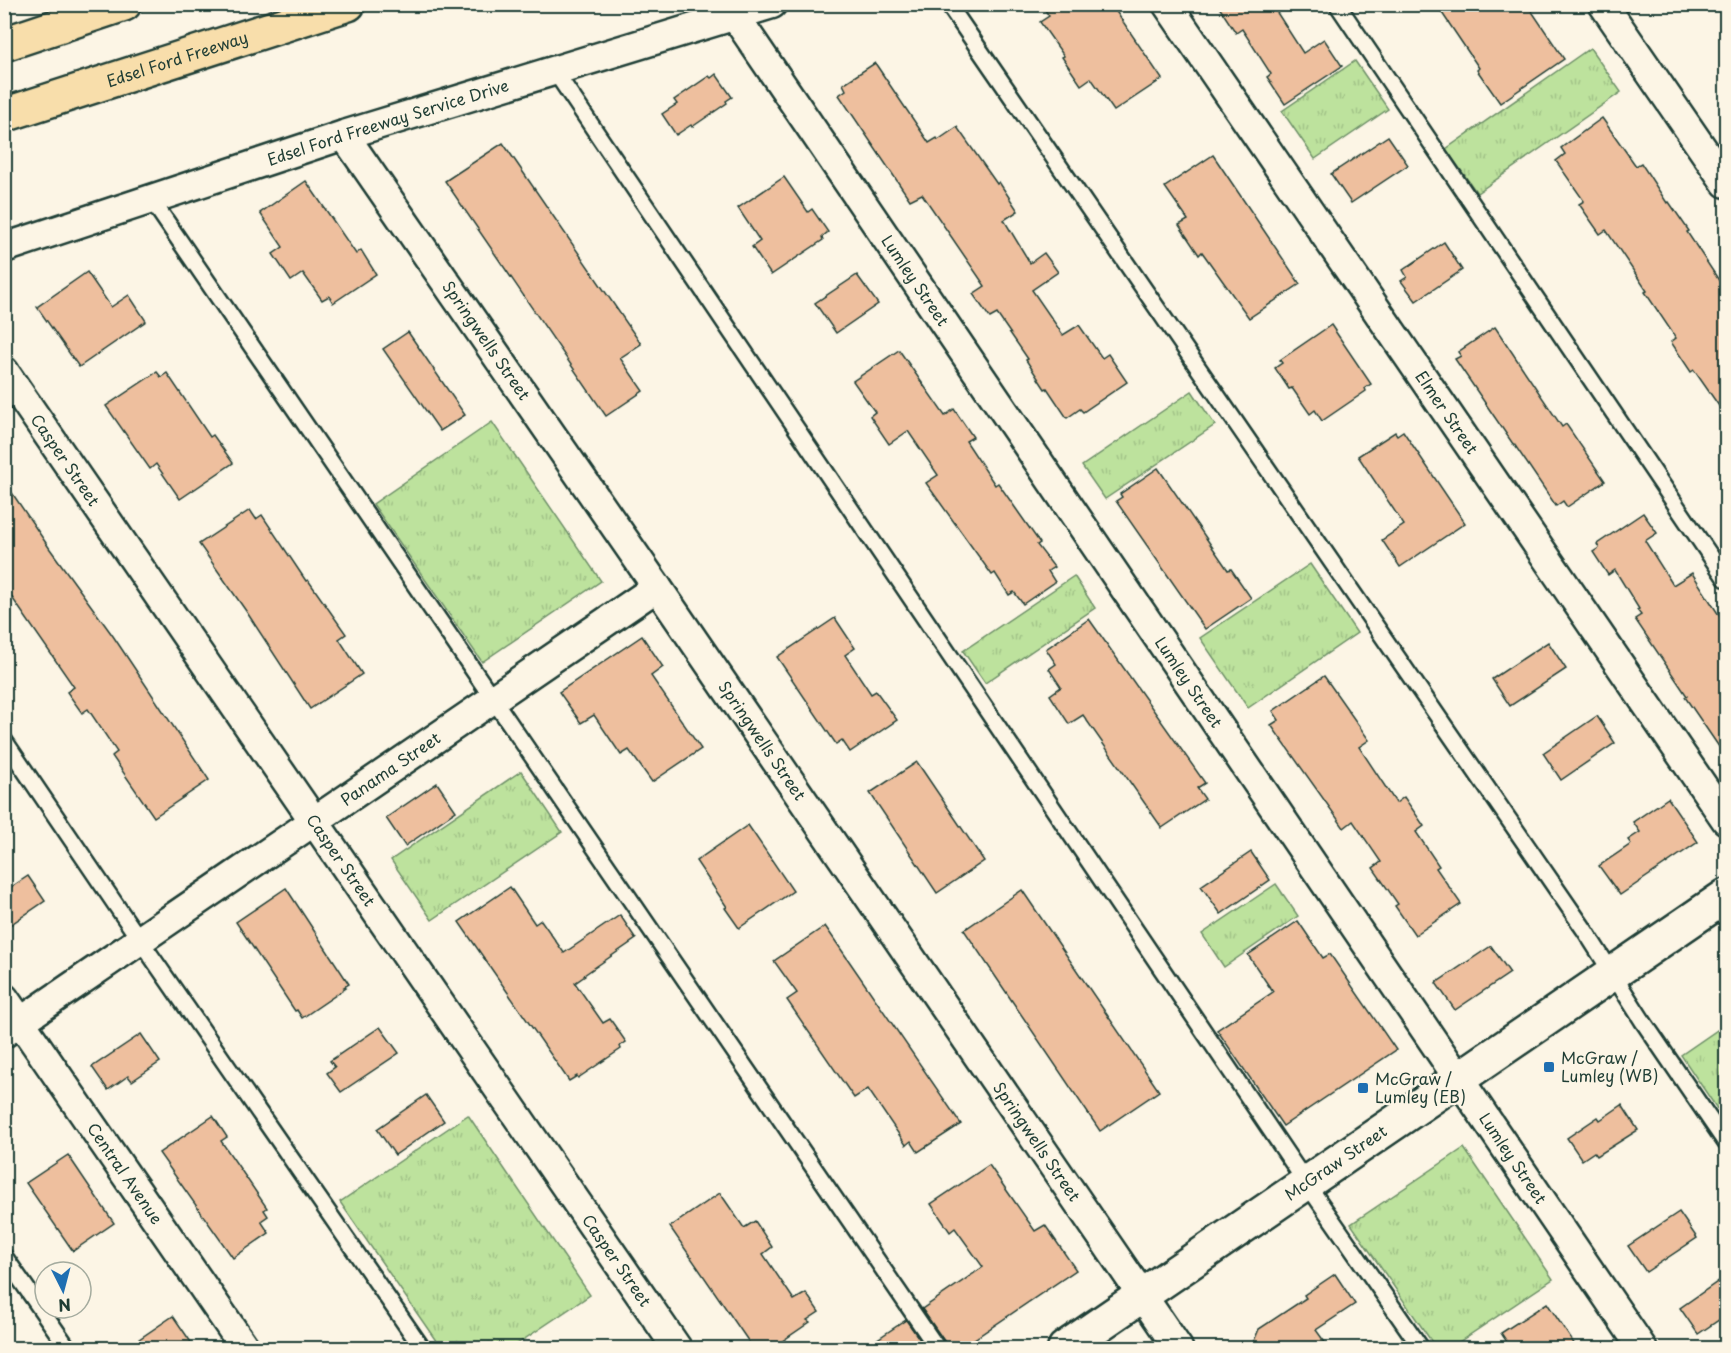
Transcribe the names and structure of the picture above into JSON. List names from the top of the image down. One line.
{"streets":{"highway":["Edsel Ford Freeway"],"street":["Edsel Ford Freeway Service Drive","Lumley Street","Springwells Street","Elmer Street","Casper Street","Panama Street","McGraw Street","Central Avenue"]},"crossings":[["Edsel Ford Freeway Service Drive","Lumley Street"],["Edsel Ford Freeway Service Drive","Springwells Street"],["Lumley Street","McGraw Street"],["Springwells Street","Panama Street"],["Springwells Street","McGraw Street"],["Casper Street","Panama Street"],["Panama Street","Central Avenue"]],"places":{"transit":["McGraw / Lumley (WB)","McGraw / Lumley (EB)"]},"north":"bottom"}
